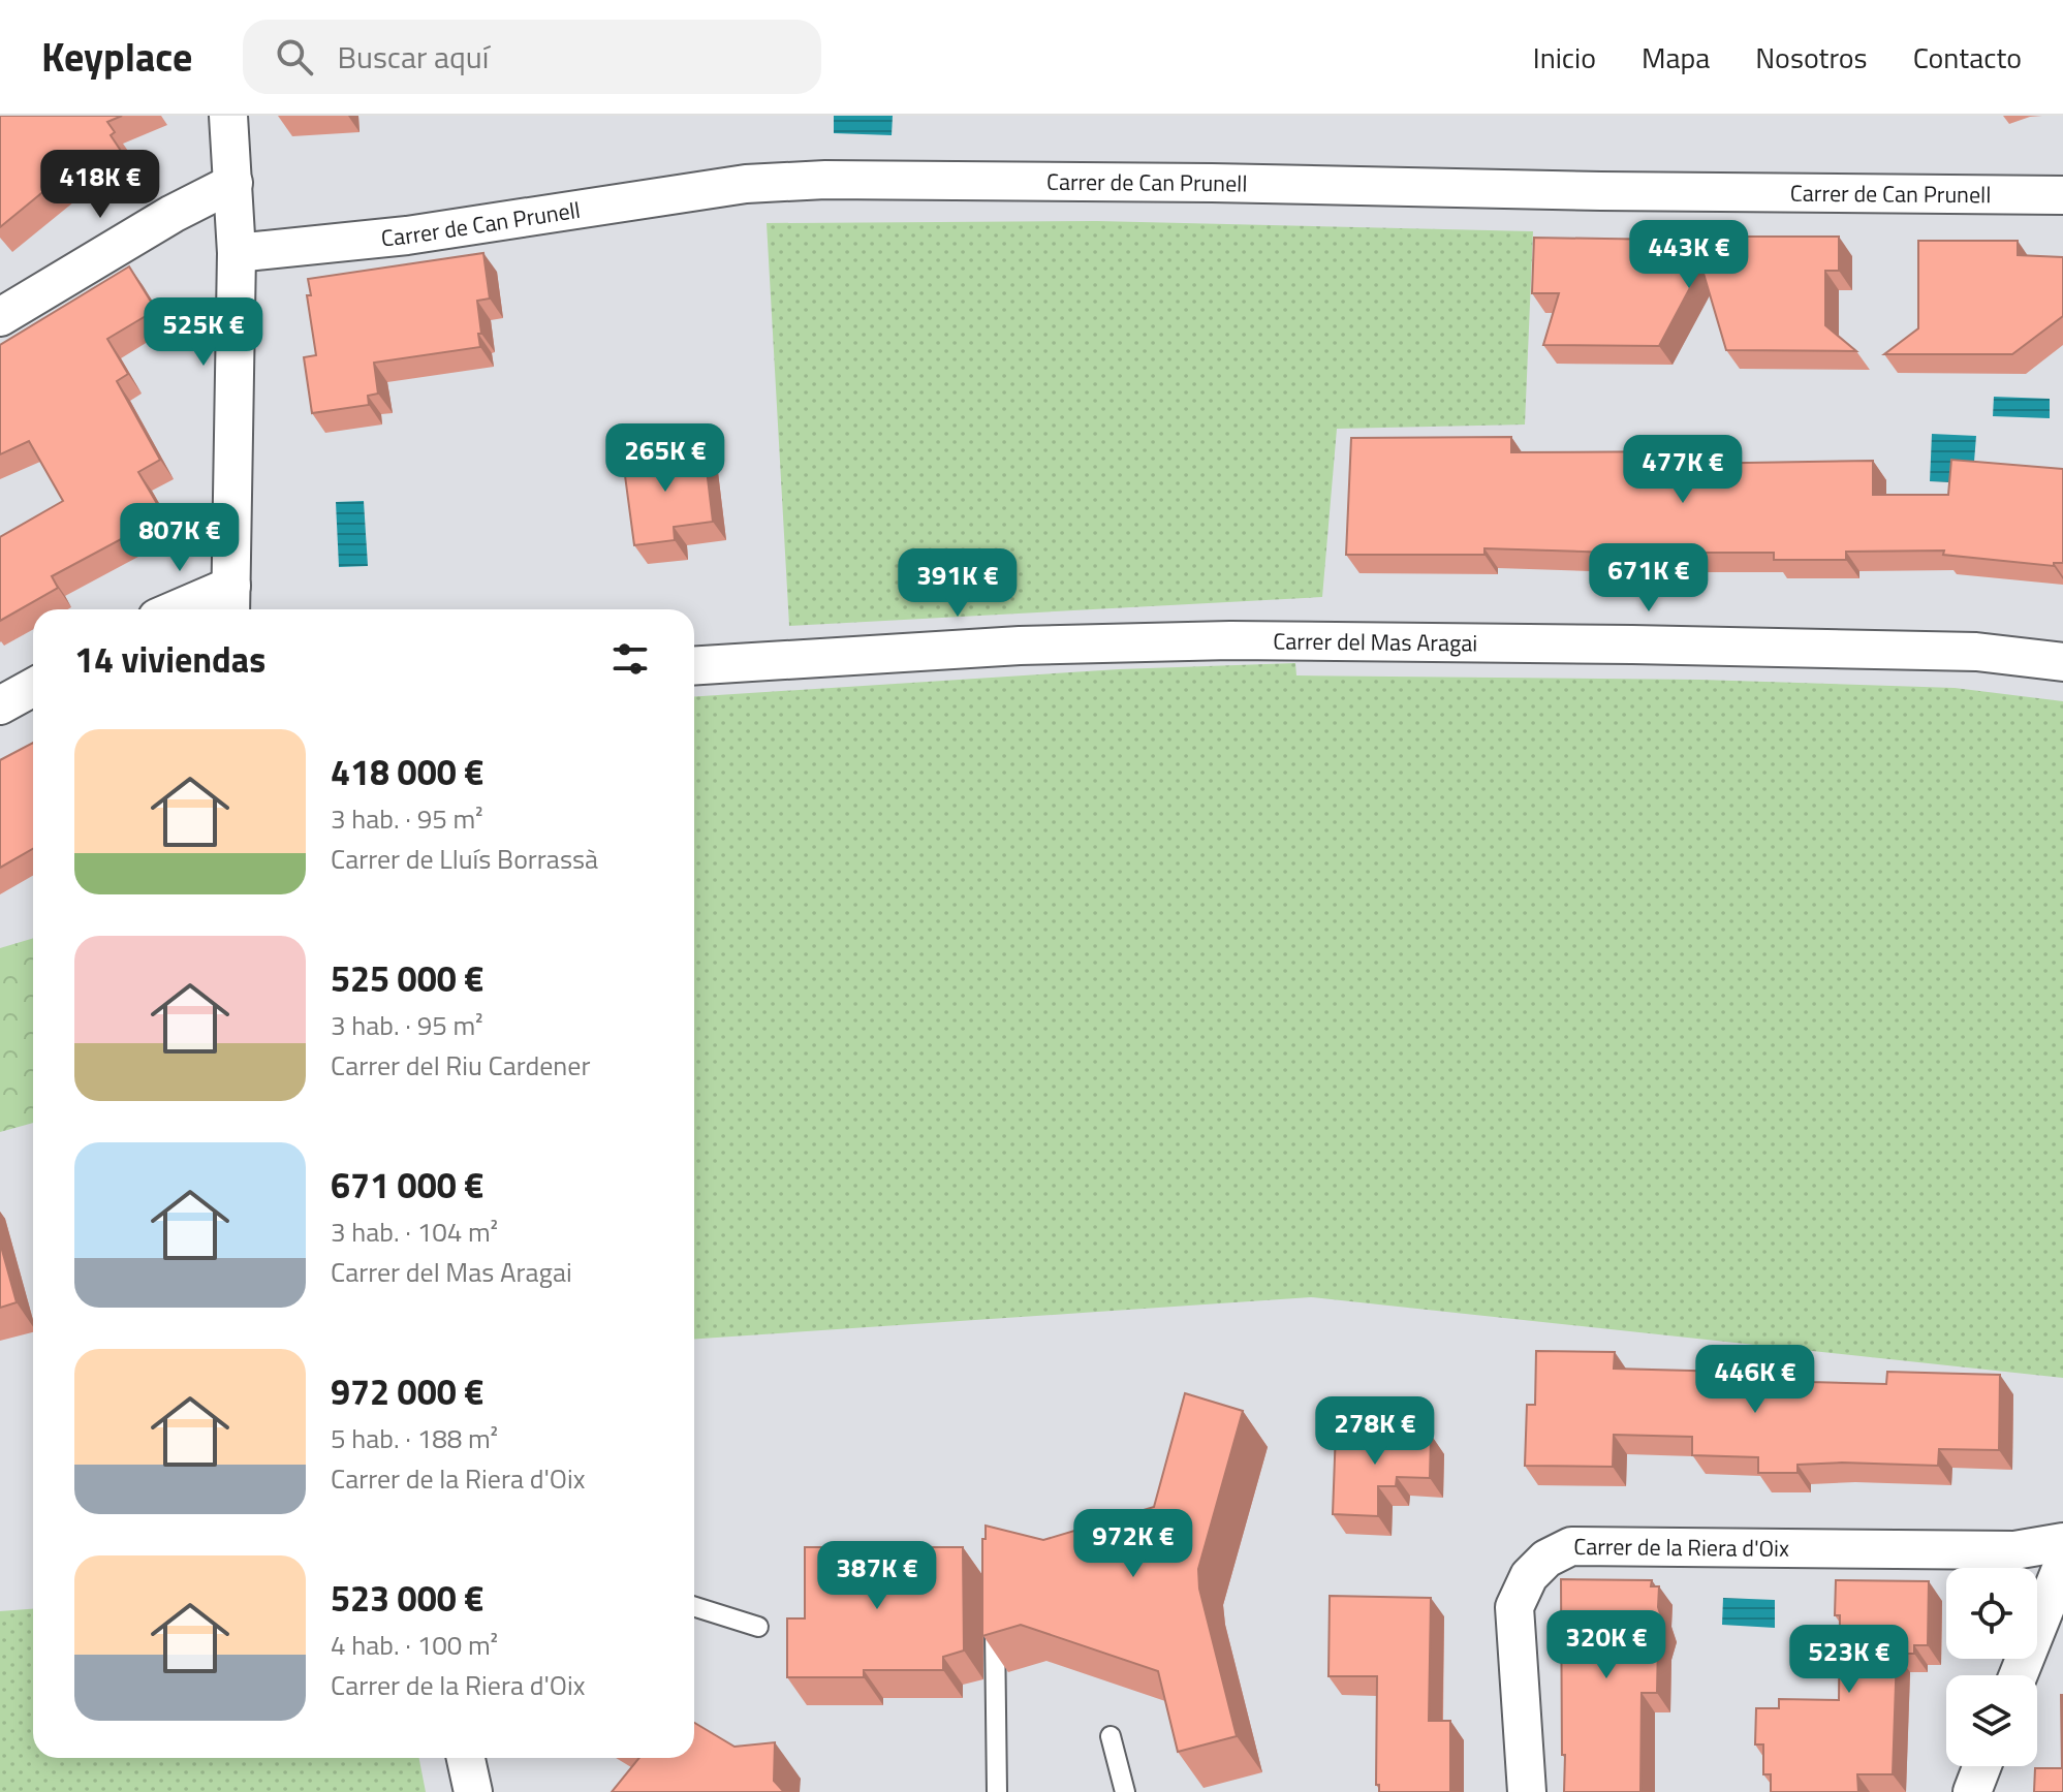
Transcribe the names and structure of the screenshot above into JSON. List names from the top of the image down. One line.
{"streets":{"street":["Carrer de Can Prunell","Carrer del Mas Aragai","Carrer de la Riera d'Oix"]},"page":{"header":"Keyplace","search":"Buscar aquí","nav":["Inicio","Mapa","Nosotros","Contacto"],"price":["418K €","443K €","525K €","265K €","477K €","807K €","671K €","391K €","446K €","278K €","972K €","387K €","320K €","523K €"],"heading":"14 viviendas","list":[{"name":"418 000 €","note":"3 hab. · 95 m² · Carrer de Lluís Borrassà"},{"name":"525 000 €","note":"3 hab. · 95 m² · Carrer del Riu Cardener"},{"name":"671 000 €","note":"3 hab. · 104 m² · Carrer del Mas Aragai"},{"name":"972 000 €","note":"5 hab. · 188 m² · Carrer de la Riera d'Oix"},{"name":"523 000 €","note":"4 hab. · 100 m² · Carrer de la Riera d'Oix"}]}}
